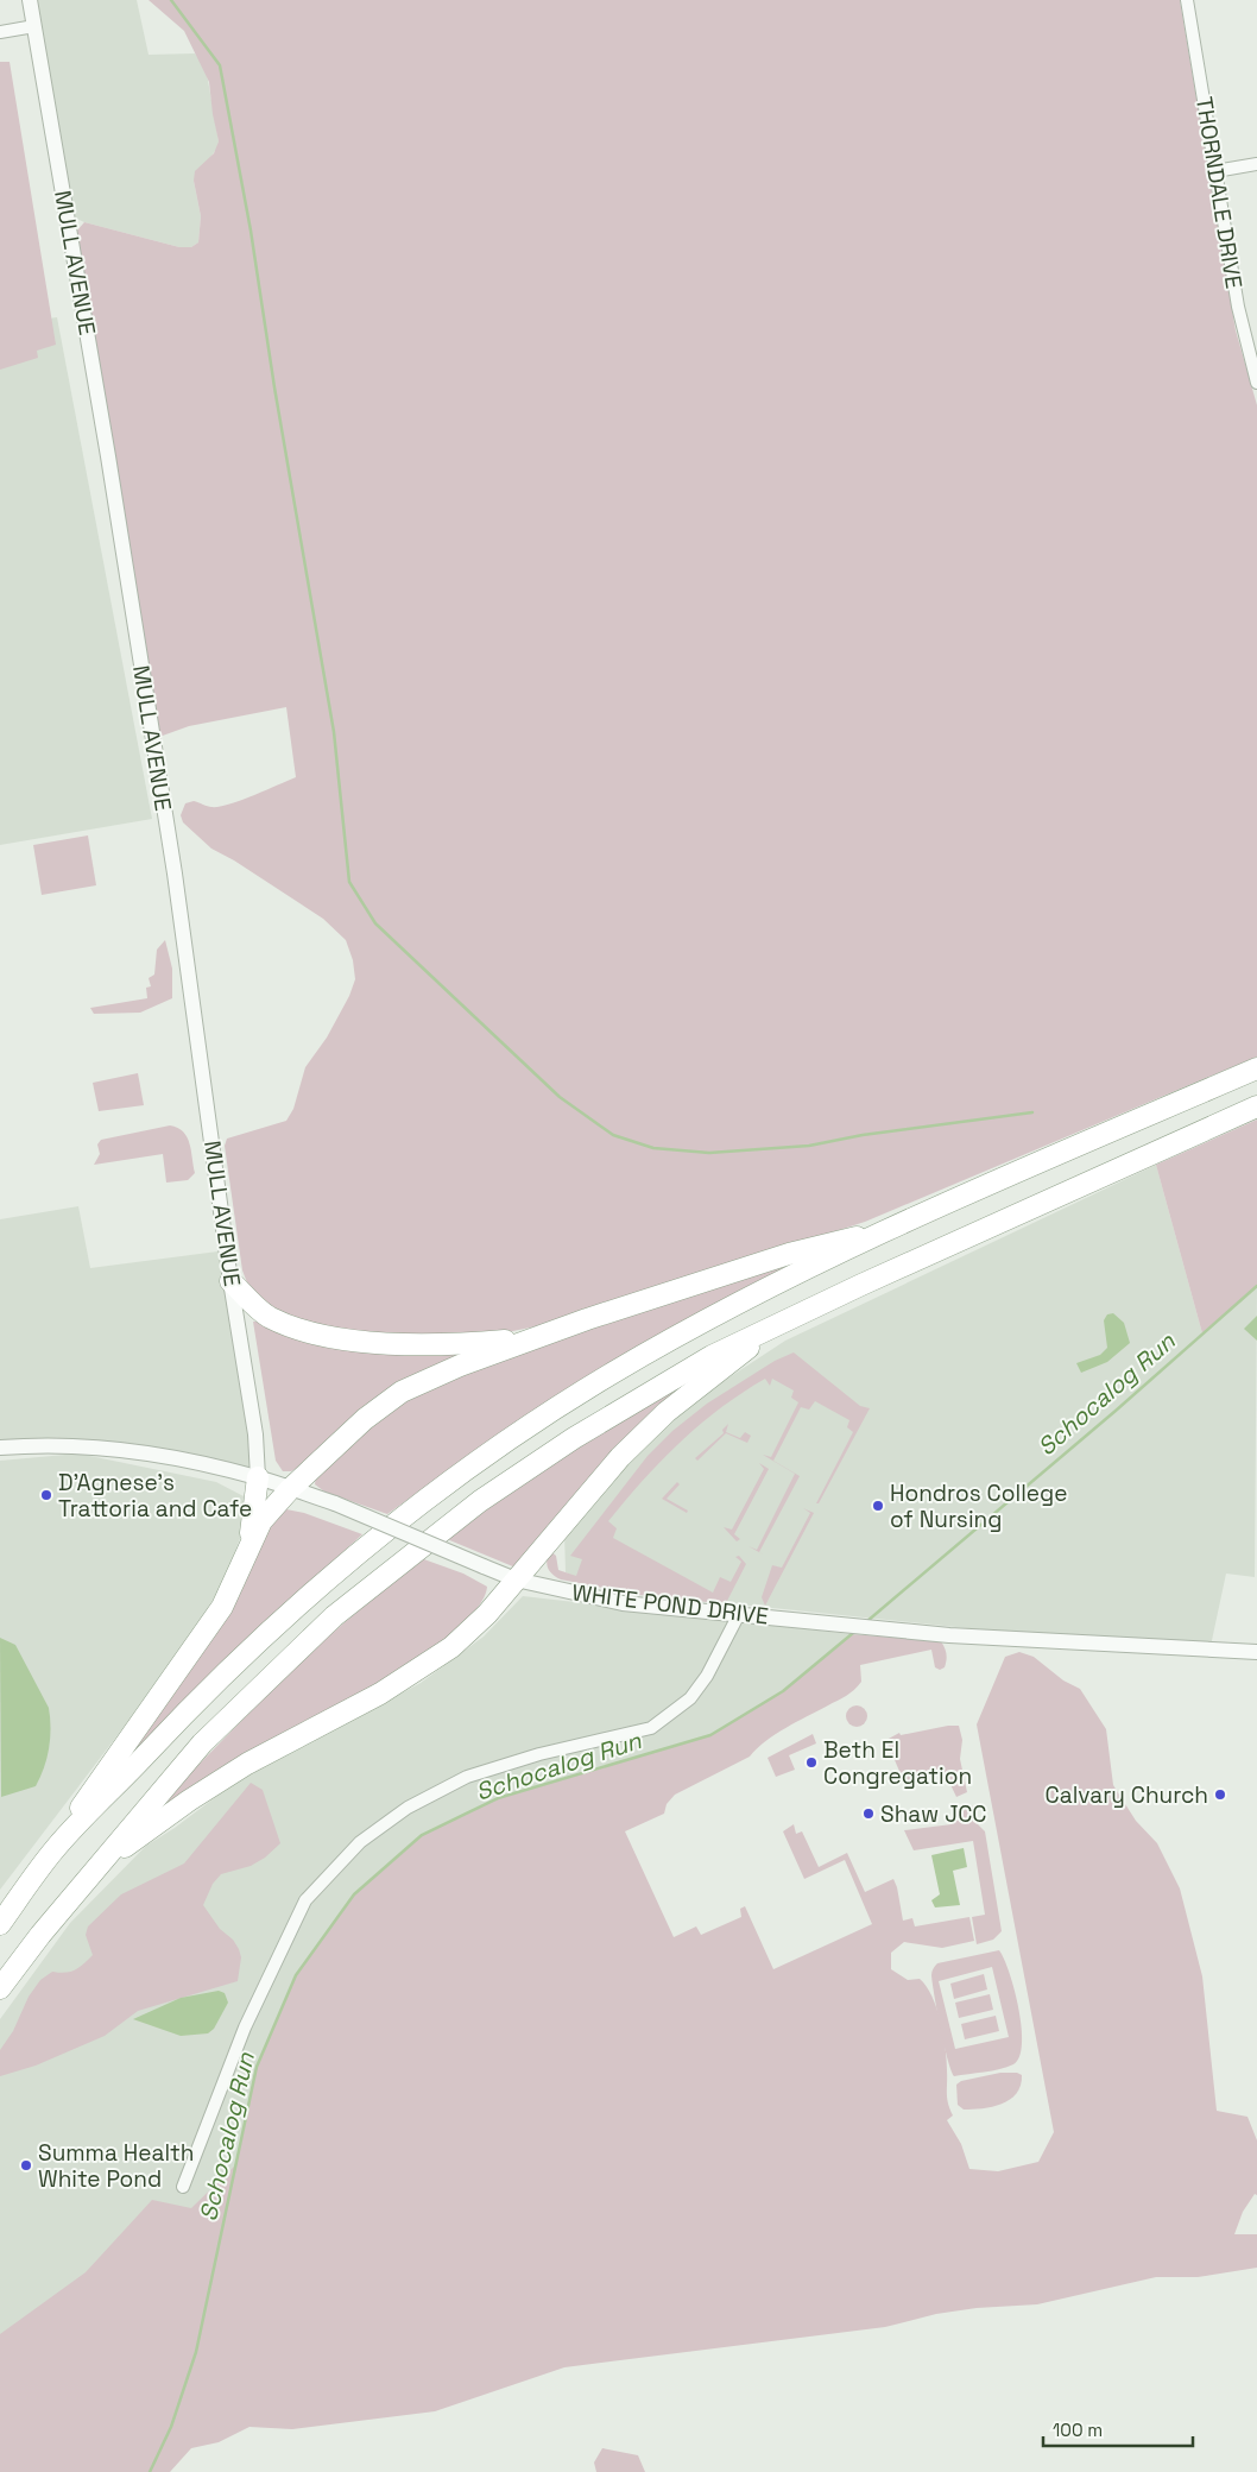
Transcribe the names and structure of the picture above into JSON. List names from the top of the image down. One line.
{"streets":{"street":["THORNDALE DRIVE","MULL AVENUE","WHITE POND DRIVE"]},"crossings":[["MULL AVENUE","WHITE POND DRIVE"]],"water":["Schocalog Run"],"places":["D'Agnese's Trattoria and Cafe","Hondros College of Nursing","Beth El Congregation","Calvary Church","Shaw JCC","Summa Health White Pond"],"scale_bar":"100 m"}
